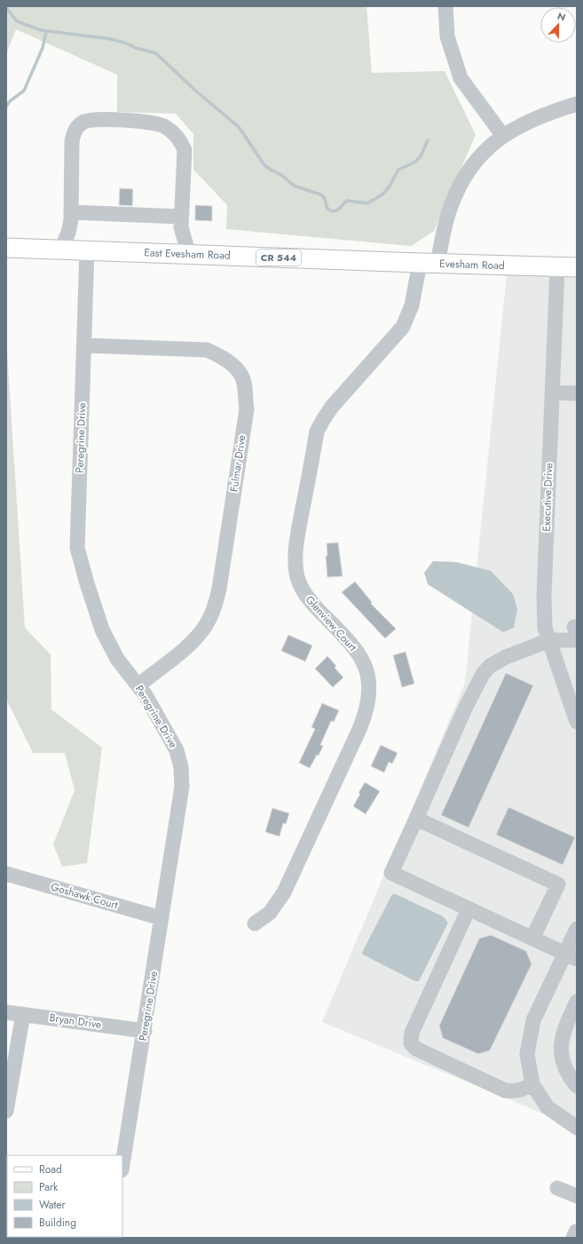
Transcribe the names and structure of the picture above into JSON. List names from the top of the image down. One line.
{"streets":{"main road":["East Evesham Road","CR 544","Evesham Road"],"street":["Peregrine Drive","Fulmar Drive","Executive Drive","Glenview Court","Goshawk Court","Bryan Drive"]},"crossings":[["East Evesham Road","Evesham Road"],["East Evesham Road","Peregrine Drive"],["Evesham Road","Executive Drive"],["Evesham Road","Glenview Court"],["Peregrine Drive","Fulmar Drive"],["Peregrine Drive","Goshawk Court"],["Peregrine Drive","Bryan Drive"]],"legend":["Road","Park","Water","Building"],"north":"top"}
